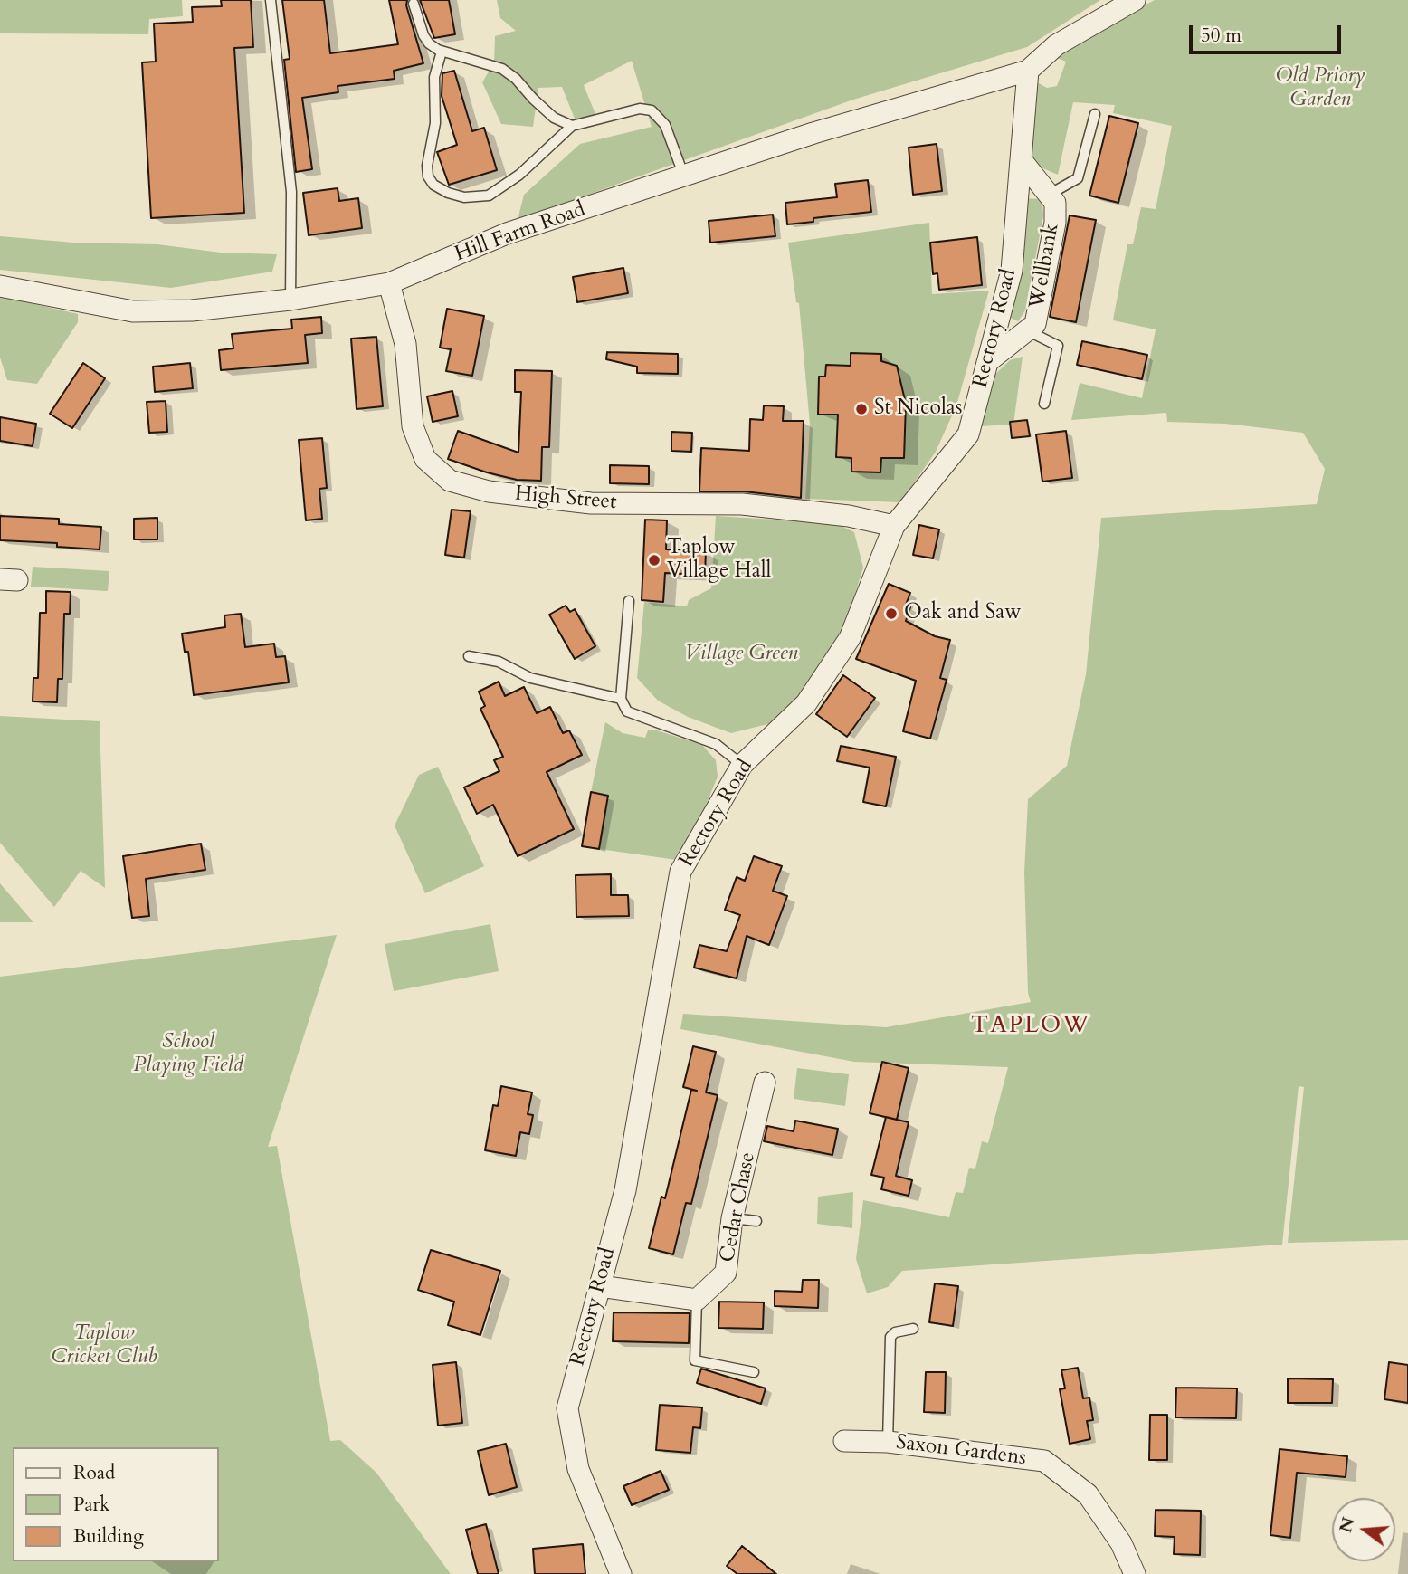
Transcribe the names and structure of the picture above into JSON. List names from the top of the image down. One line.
{"streets":{"street":["Hill Farm Road","Wellbank","Rectory Road","High Street","Cedar Chase","Saxon Gardens"]},"crossings":[["Hill Farm Road","Rectory Road"],["Hill Farm Road","High Street"],["Wellbank","Rectory Road"],["Rectory Road","High Street"]],"districts":["TAPLOW"],"parks":["Old Priory Garden","Village Green","School Playing Field","Taplow Cricket Club"],"places":["St Nicolas","Taplow Village Hall","Oak and Saw"],"legend":["Road","Park","Building"],"scale_bar":"50 m","north":"left"}
